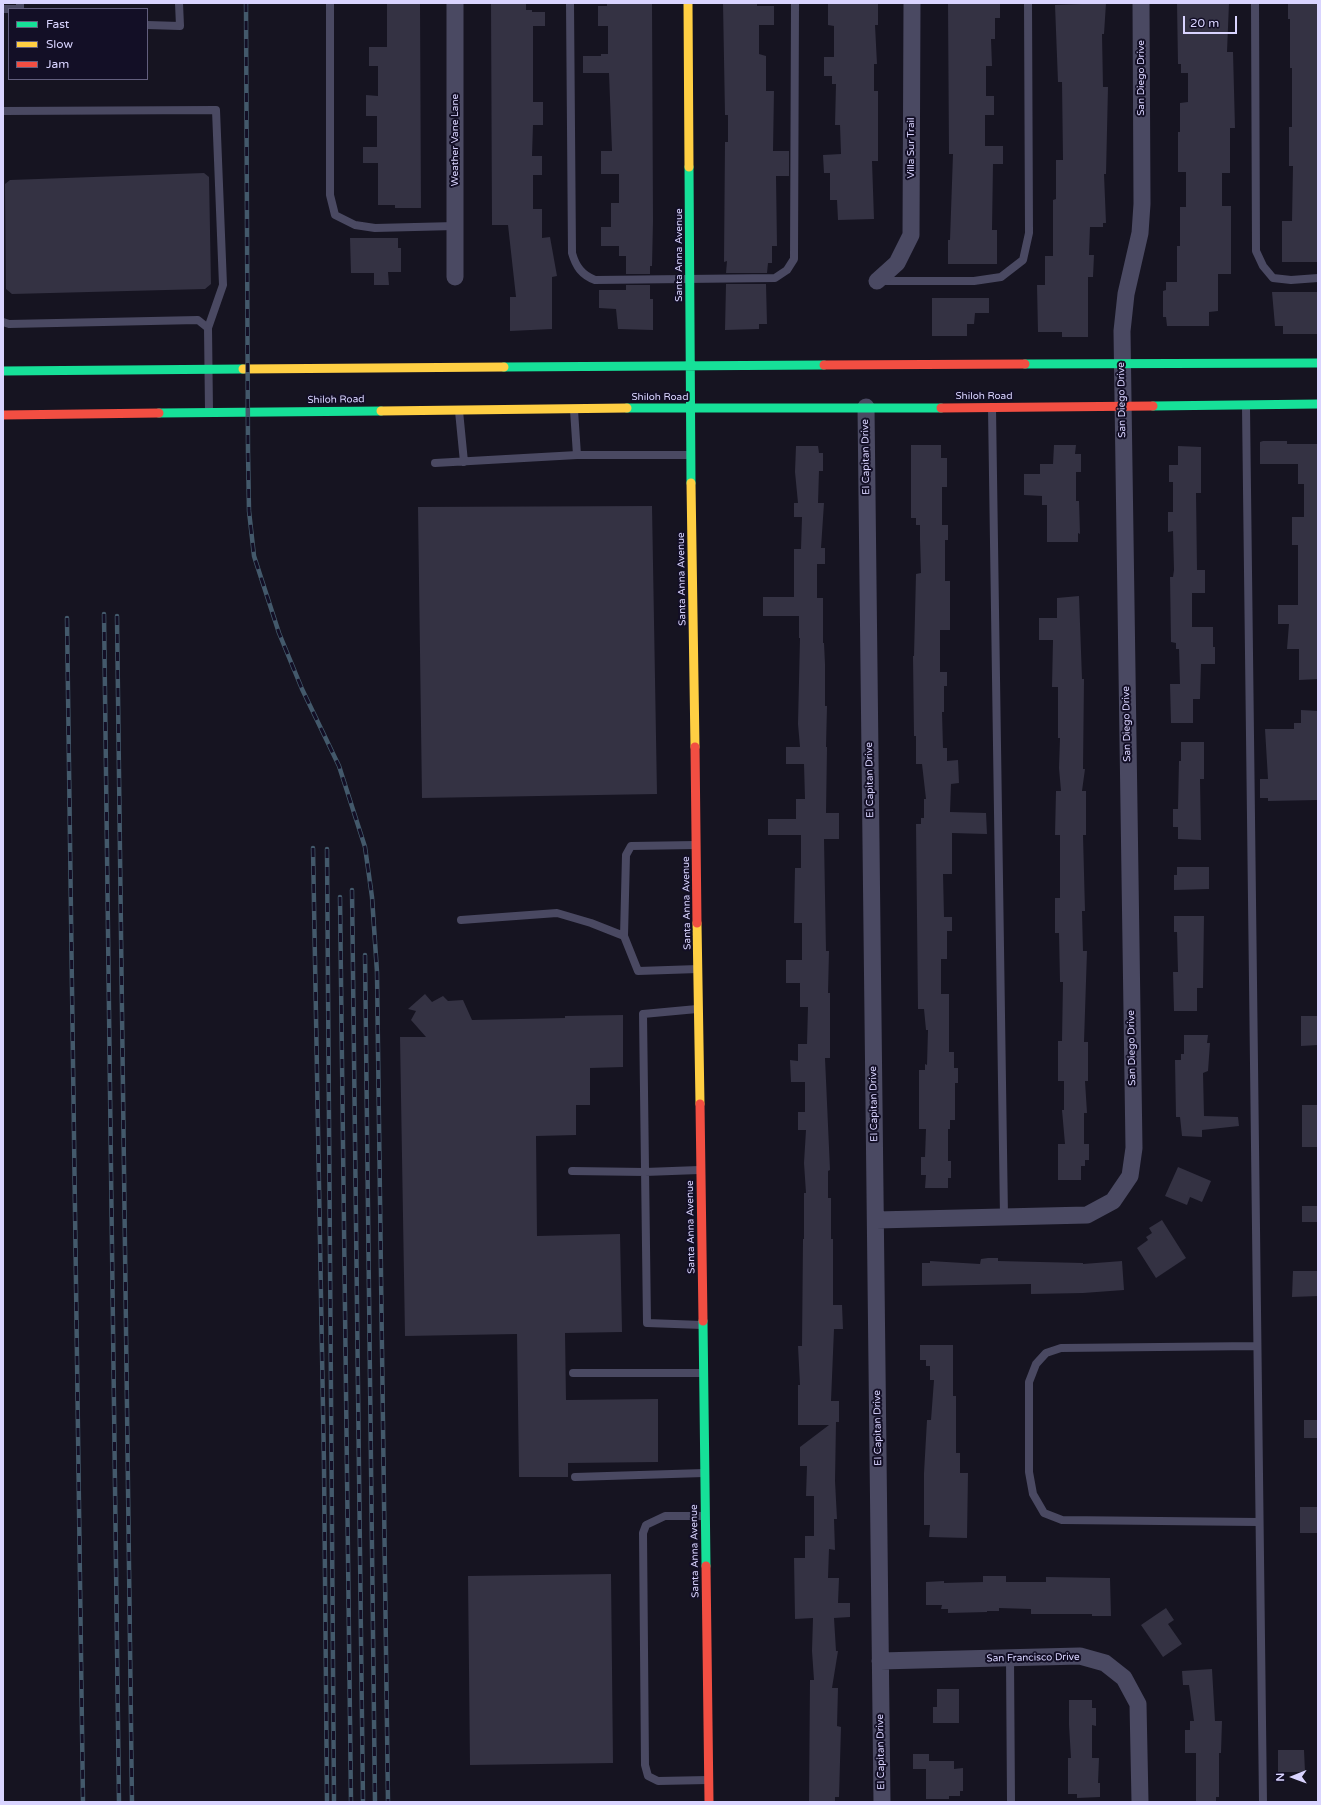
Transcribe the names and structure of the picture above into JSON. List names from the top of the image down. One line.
{"streets":{"main road":["Santa Anna Avenue","Shiloh Road"],"street":["San Diego Drive","Weather Vane Lane","Villa Sur Trail","El Capitan Drive","San Francisco Drive"]},"crossings":[["San Diego Drive","Shiloh Road"],["San Diego Drive","El Capitan Drive"],["Santa Anna Avenue","Shiloh Road"],["Shiloh Road","El Capitan Drive"],["El Capitan Drive","San Francisco Drive"]],"legend":["Fast","Slow","Jam"],"scale_bar":"20 m","north":"left"}
